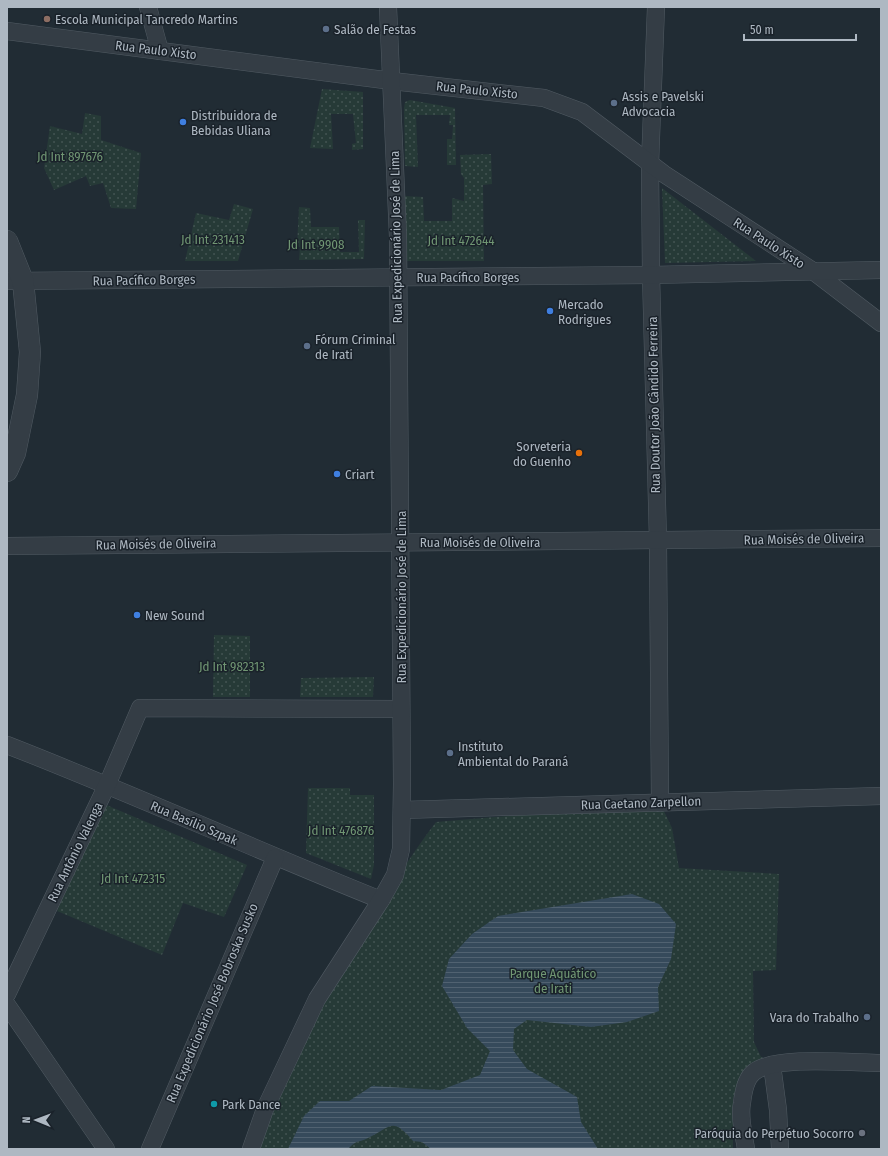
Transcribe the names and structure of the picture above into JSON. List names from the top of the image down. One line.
{"streets":{"street":["Rua Paulo Xisto","Rua Expedicionário José de Lima","Rua Pacífico Borges","Rua Doutor João Cândido Ferreira","Rua Moisés de Oliveira","Rua Caetano Zarpellon","Rua Basílio Szpak","Rua Antônio Valenga","Rua Expedicionário José Bobroska Susko"]},"crossings":[["Rua Paulo Xisto","Rua Expedicionário José de Lima"],["Rua Paulo Xisto","Rua Pacífico Borges"],["Rua Paulo Xisto","Rua Doutor João Cândido Ferreira"],["Rua Expedicionário José de Lima","Rua Pacífico Borges"],["Rua Expedicionário José de Lima","Rua Moisés de Oliveira"],["Rua Expedicionário José de Lima","Rua Caetano Zarpellon"],["Rua Expedicionário José de Lima","Rua Basílio Szpak"],["Rua Expedicionário José de Lima","Rua Antônio Valenga"],["Rua Pacífico Borges","Rua Doutor João Cândido Ferreira"],["Rua Doutor João Cândido Ferreira","Rua Moisés de Oliveira"],["Rua Doutor João Cândido Ferreira","Rua Caetano Zarpellon"],["Rua Basílio Szpak","Rua Antônio Valenga"],["Rua Basílio Szpak","Rua Expedicionário José Bobroska Susko"]],"parks":["Jd Int 897676","Jd Int 231413","Jd Int 472644","Jd Int 9908","Jd Int 982313","Jd Int 476876","Jd Int 472315","Parque Aquático de Irati"],"places":["Escola Municipal Tancredo Martins","Salão de Festas","Assis e Pavelski Advocacia","Distribuidora de Bebidas Uliana","Mercado Rodrigues","Fórum Criminal de Irati","Sorveteria do Guenho","Criart","New Sound","Instituto Ambiental do Paraná","Vara do Trabalho","Park Dance","Paróquia do Perpétuo Socorro"],"scale_bar":"50 m","north":"left"}
